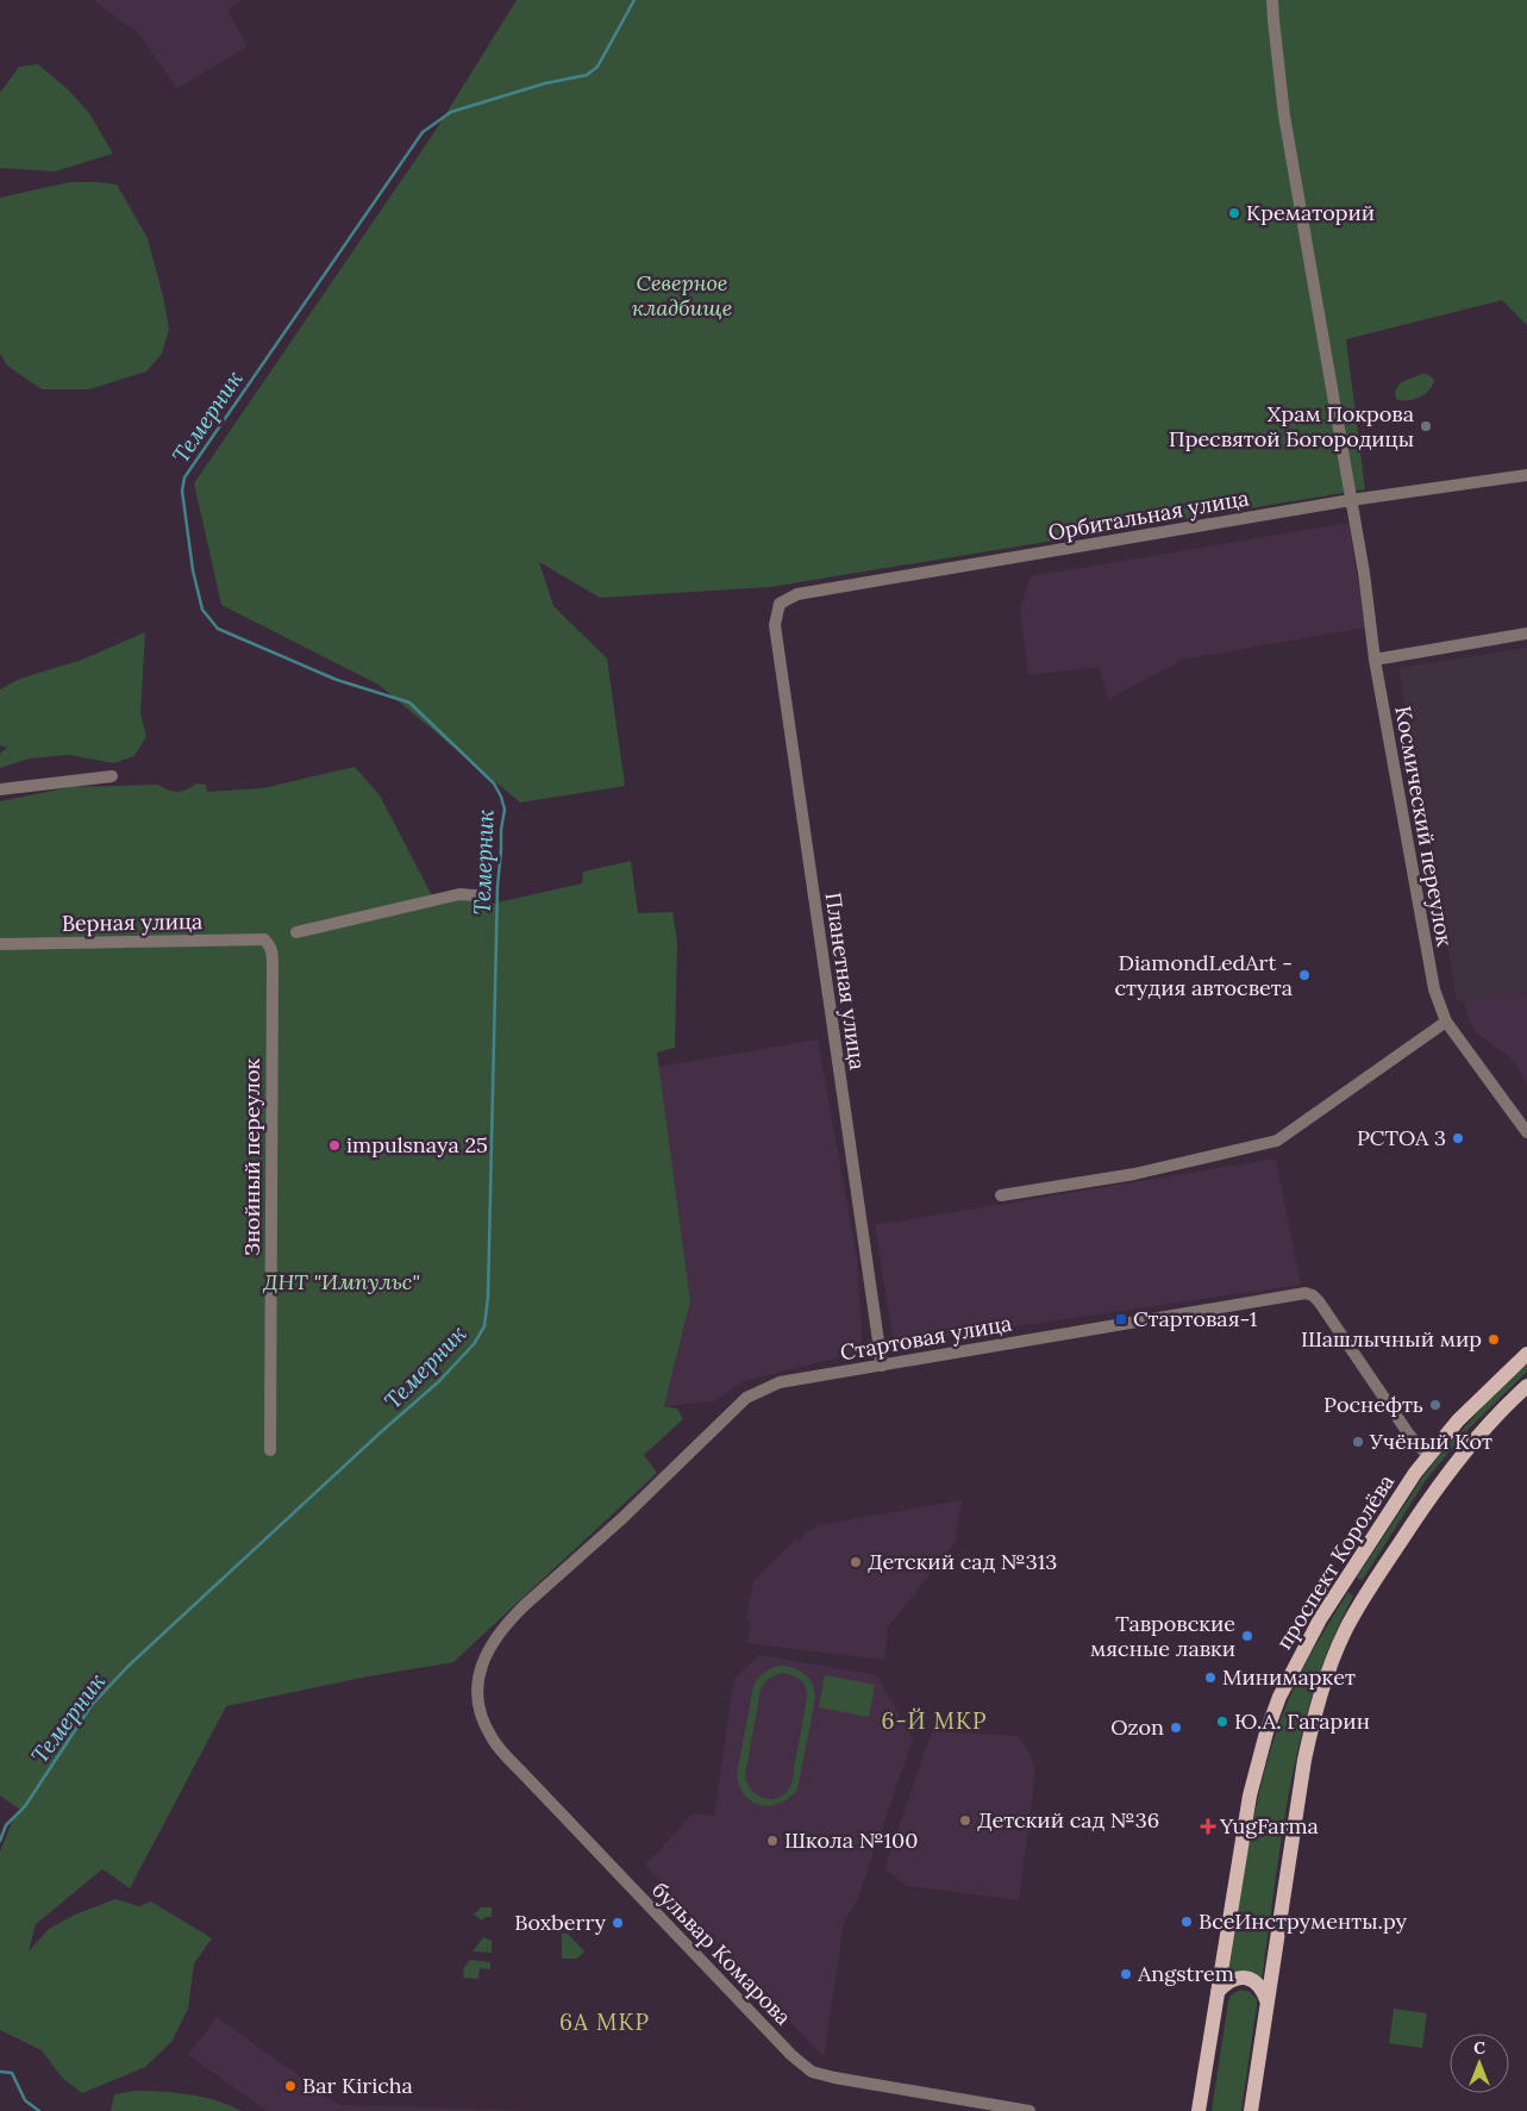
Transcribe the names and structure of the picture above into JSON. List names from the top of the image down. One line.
{"streets":{"main road":["проспект Королёва"],"street":["Орбитальная улица","Космический переулок","Верная улица","Планетная улица","Знойный переулок","Стартовая улица","бульвар Комарова"]},"crossings":[["Орбитальная улица","Космический переулок"],["Орбитальная улица","Планетная улица"],["Верная улица","Знойный переулок"],["Планетная улица","Стартовая улица"],["Стартовая улица","проспект Королёва"],["Стартовая улица","бульвар Комарова"]],"districts":["6-Й МКР","6А МКР"],"water":["Темерник"],"parks":["Северное кладбище","ДНТ \"Импульс\""],"places":{"other":["Крематорий","Храм Покрова Пресвятой Богородицы","DiamondLedArt - студия автосвета","РСТОА 3","impulsnaya 25","Шашлычный мир","Роснефть","Учёный Кот","Детский сад №313","Тавровские мясные лавки","Минимаркет","Ю.А. Гагарин","Ozon","Детский сад №36","Школа №100","ВсеИнструменты.ру","Boxberry","Angstrem","Bar Kiricha"],"transit":["Стартовая-1"],"health":["YugFarma"]},"north":"top"}
